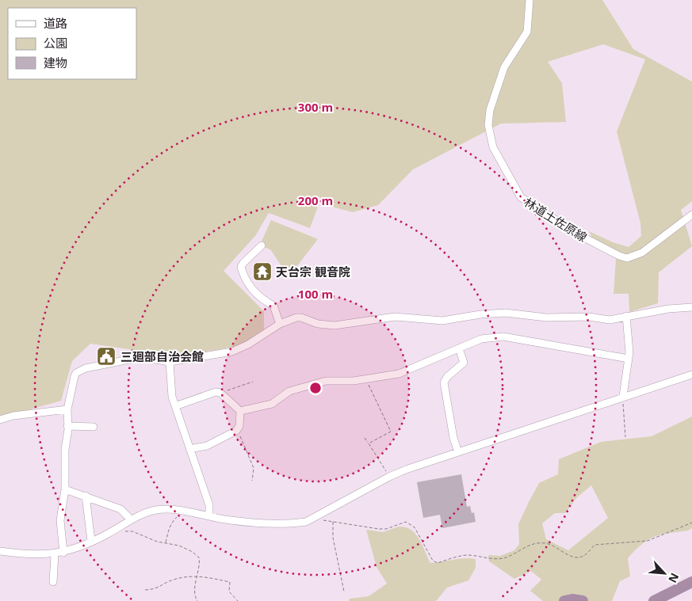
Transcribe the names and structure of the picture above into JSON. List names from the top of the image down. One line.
{"streets":{"street":["林道土佐原線"]},"places":{"temple":["天台宗 観音院"],"public building":["三廻部自治会館"]},"legend":["道路","公園","建物"],"north":"bottom right","rings":["300 m","200 m","100 m"]}
